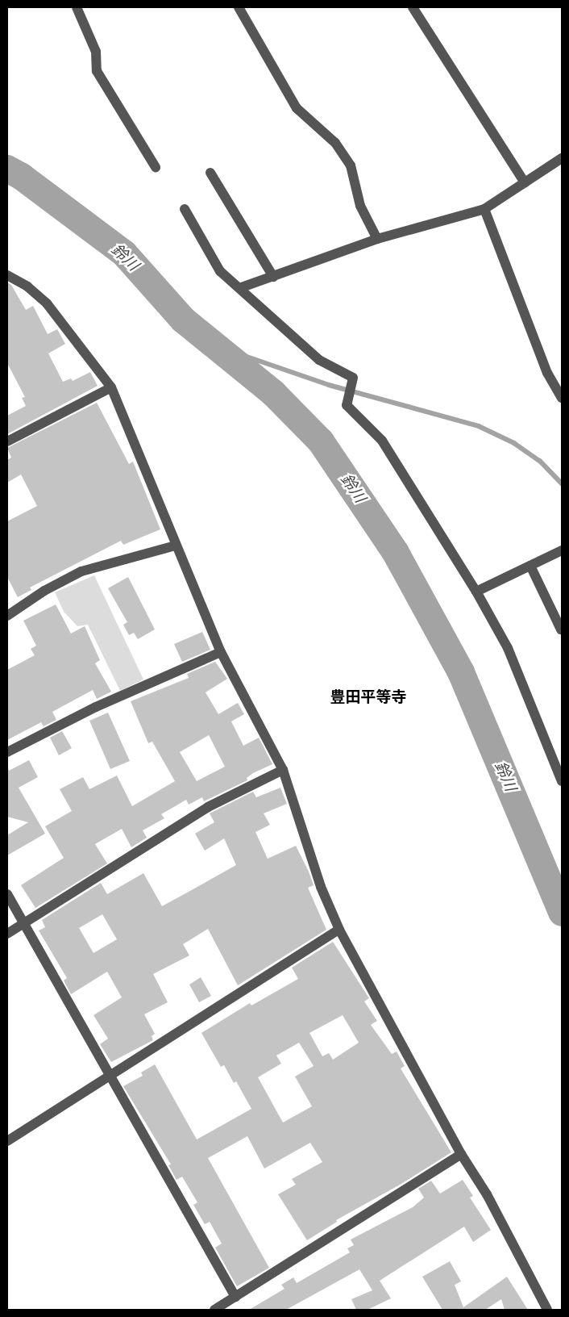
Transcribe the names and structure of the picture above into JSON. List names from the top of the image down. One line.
{"districts":["豊田平等寺"],"water":["鈴川"]}
